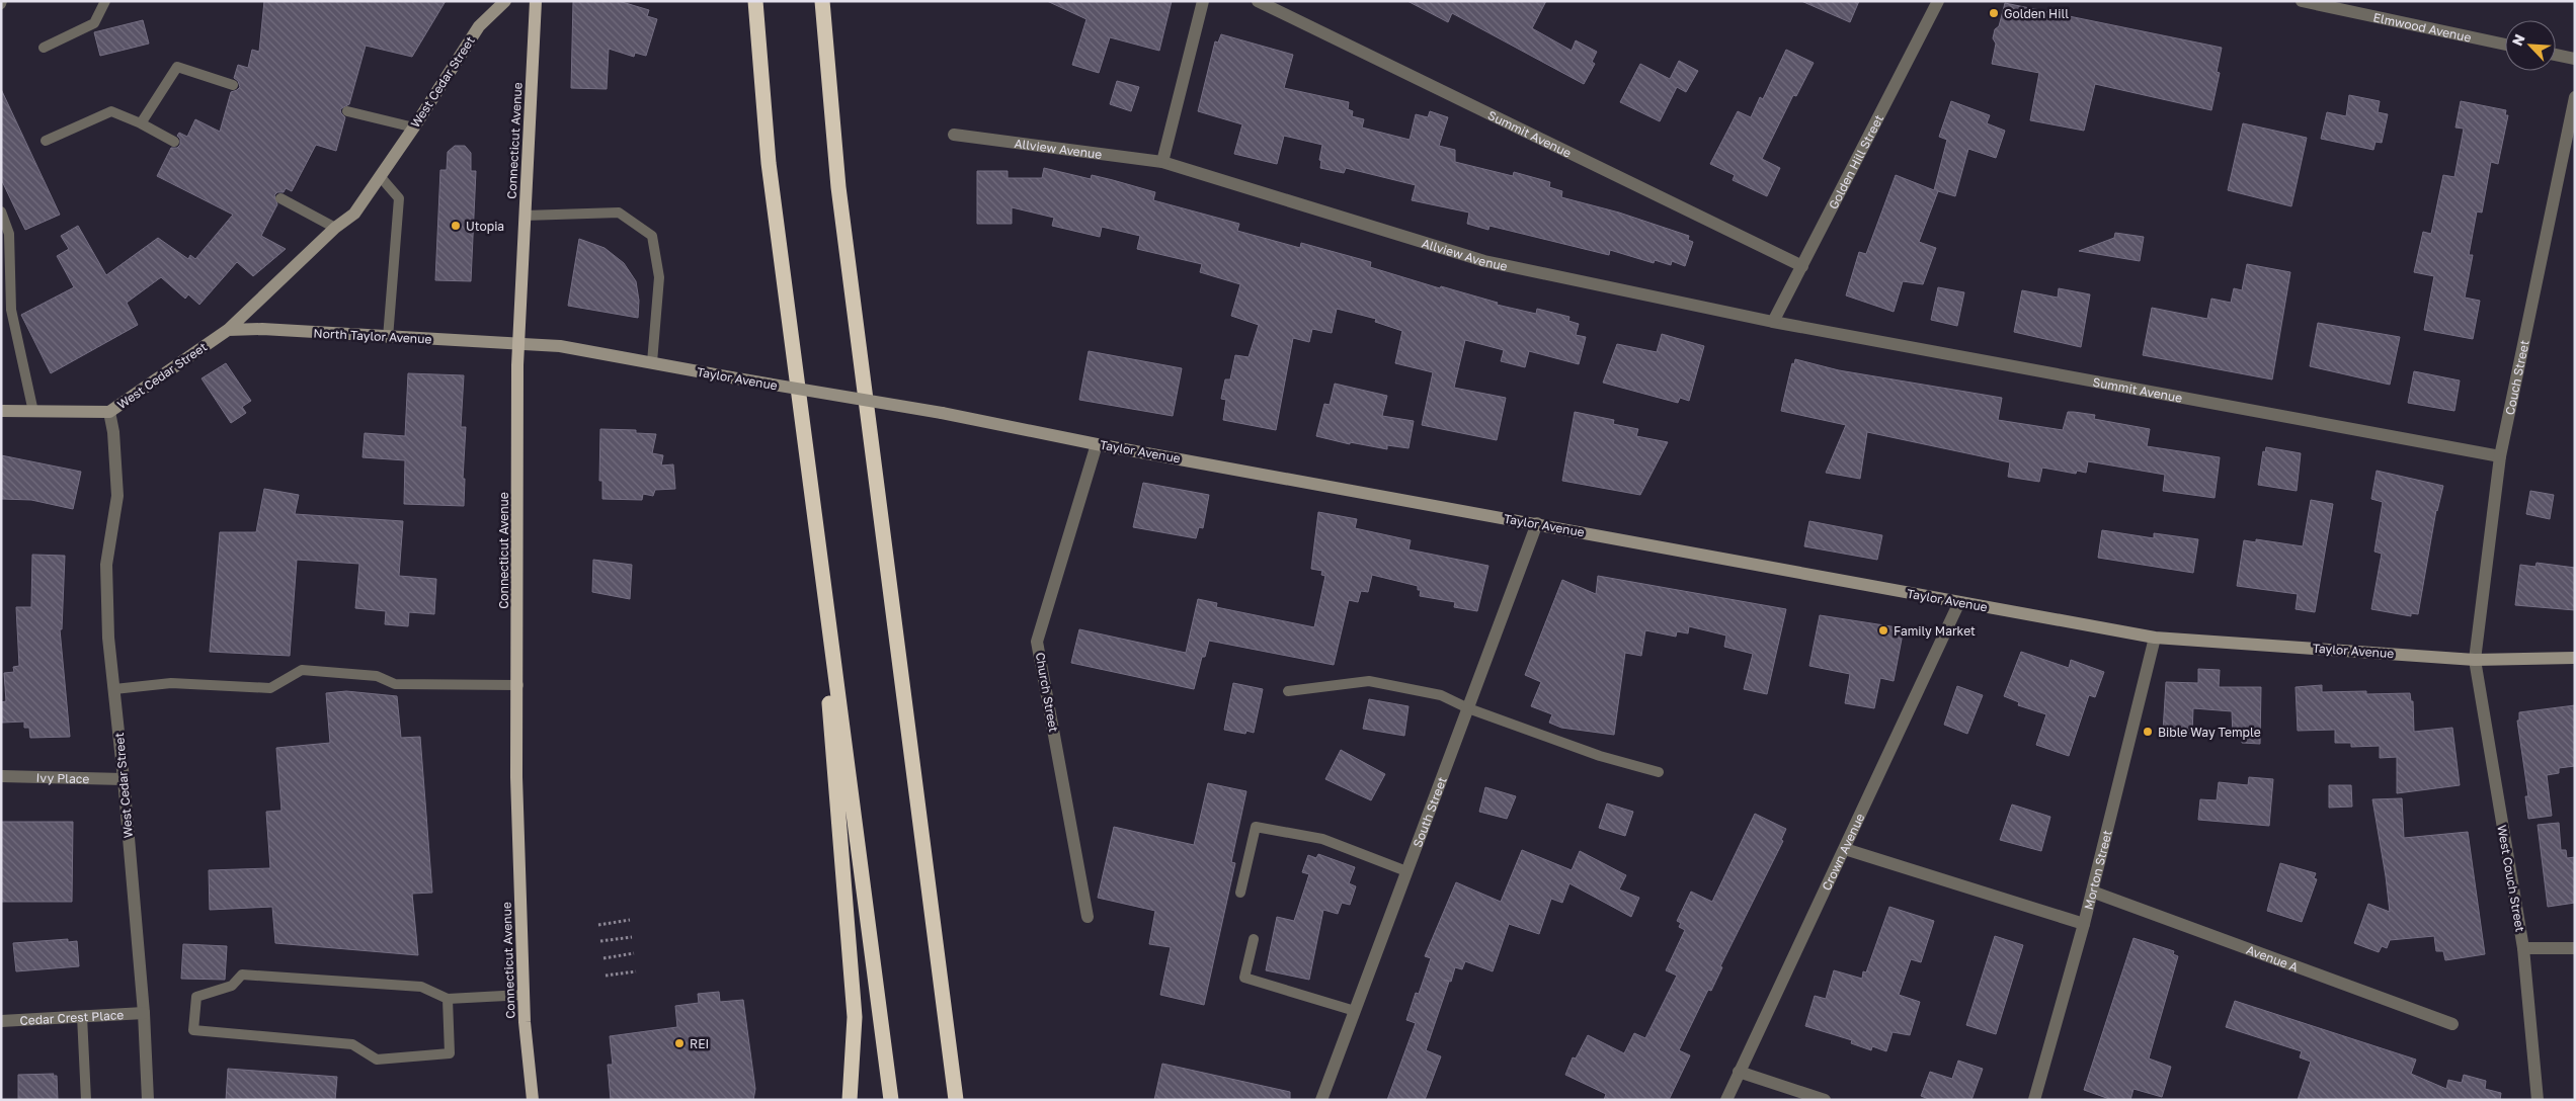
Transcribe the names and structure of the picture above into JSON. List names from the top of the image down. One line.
{"streets":{"main road":["Connecticut Avenue"],"street":["Elmwood Avenue","West Cedar Street","Summit Avenue","Allview Avenue","Golden Hill Street","North Taylor Avenue","Couch Street","Taylor Avenue","Church Street","Ivy Place","South Street","Crown Avenue","Morton Street","West Couch Street","Avenue A","Cedar Crest Place"]},"crossings":[["West Cedar Street","North Taylor Avenue"],["West Cedar Street","Ivy Place"],["West Cedar Street","Cedar Crest Place"],["Summit Avenue","Allview Avenue"],["Summit Avenue","Golden Hill Street"],["Summit Avenue","Couch Street"],["Connecticut Avenue","North Taylor Avenue"],["Connecticut Avenue","Taylor Avenue"],["Allview Avenue","Golden Hill Street"],["North Taylor Avenue","Taylor Avenue"],["Couch Street","Taylor Avenue"],["Couch Street","West Couch Street"],["Taylor Avenue","Church Street"],["Taylor Avenue","South Street"],["Taylor Avenue","Crown Avenue"],["Taylor Avenue","Morton Street"],["Taylor Avenue","West Couch Street"],["Morton Street","Avenue A"]],"places":["Golden Hill","Utopia","Family Market","Bible Way Temple","REI"],"north":"top left"}
